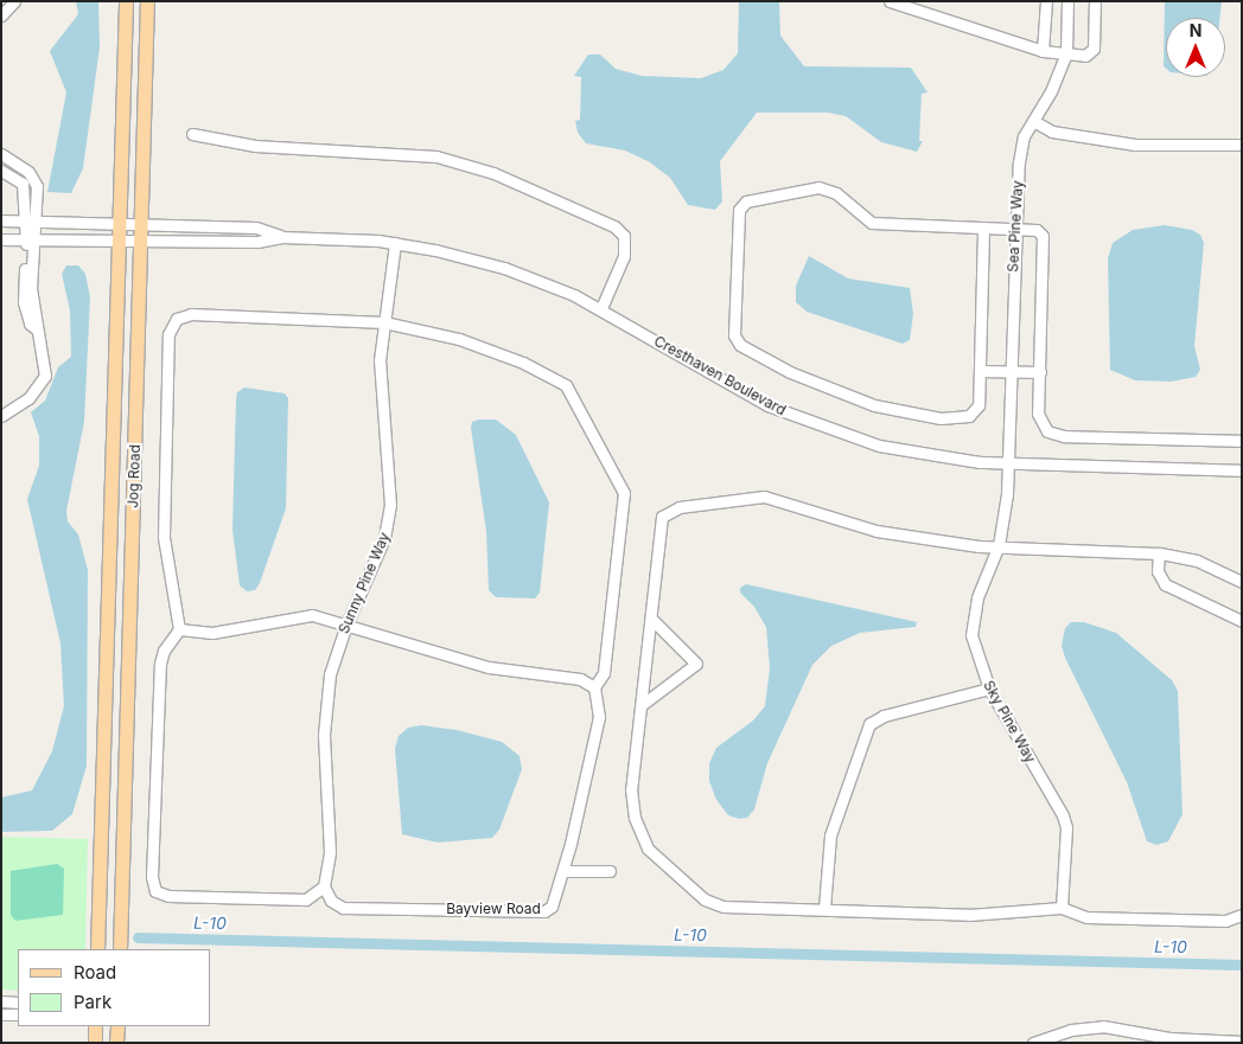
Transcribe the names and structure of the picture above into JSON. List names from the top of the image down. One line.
{"streets":{"main road":["Jog Road"],"street":["Sea Pine Way","Cresthaven Boulevard","Sunny Pine Way","Sky Pine Way","Bayview Road"]},"crossings":[["Sea Pine Way","Cresthaven Boulevard"],["Sea Pine Way","Sky Pine Way"],["Cresthaven Boulevard","Jog Road"],["Cresthaven Boulevard","Sunny Pine Way"],["Cresthaven Boulevard","Sky Pine Way"],["Sunny Pine Way","Bayview Road"]],"water":["L-10"],"legend":["Road","Park"],"north":"top"}
